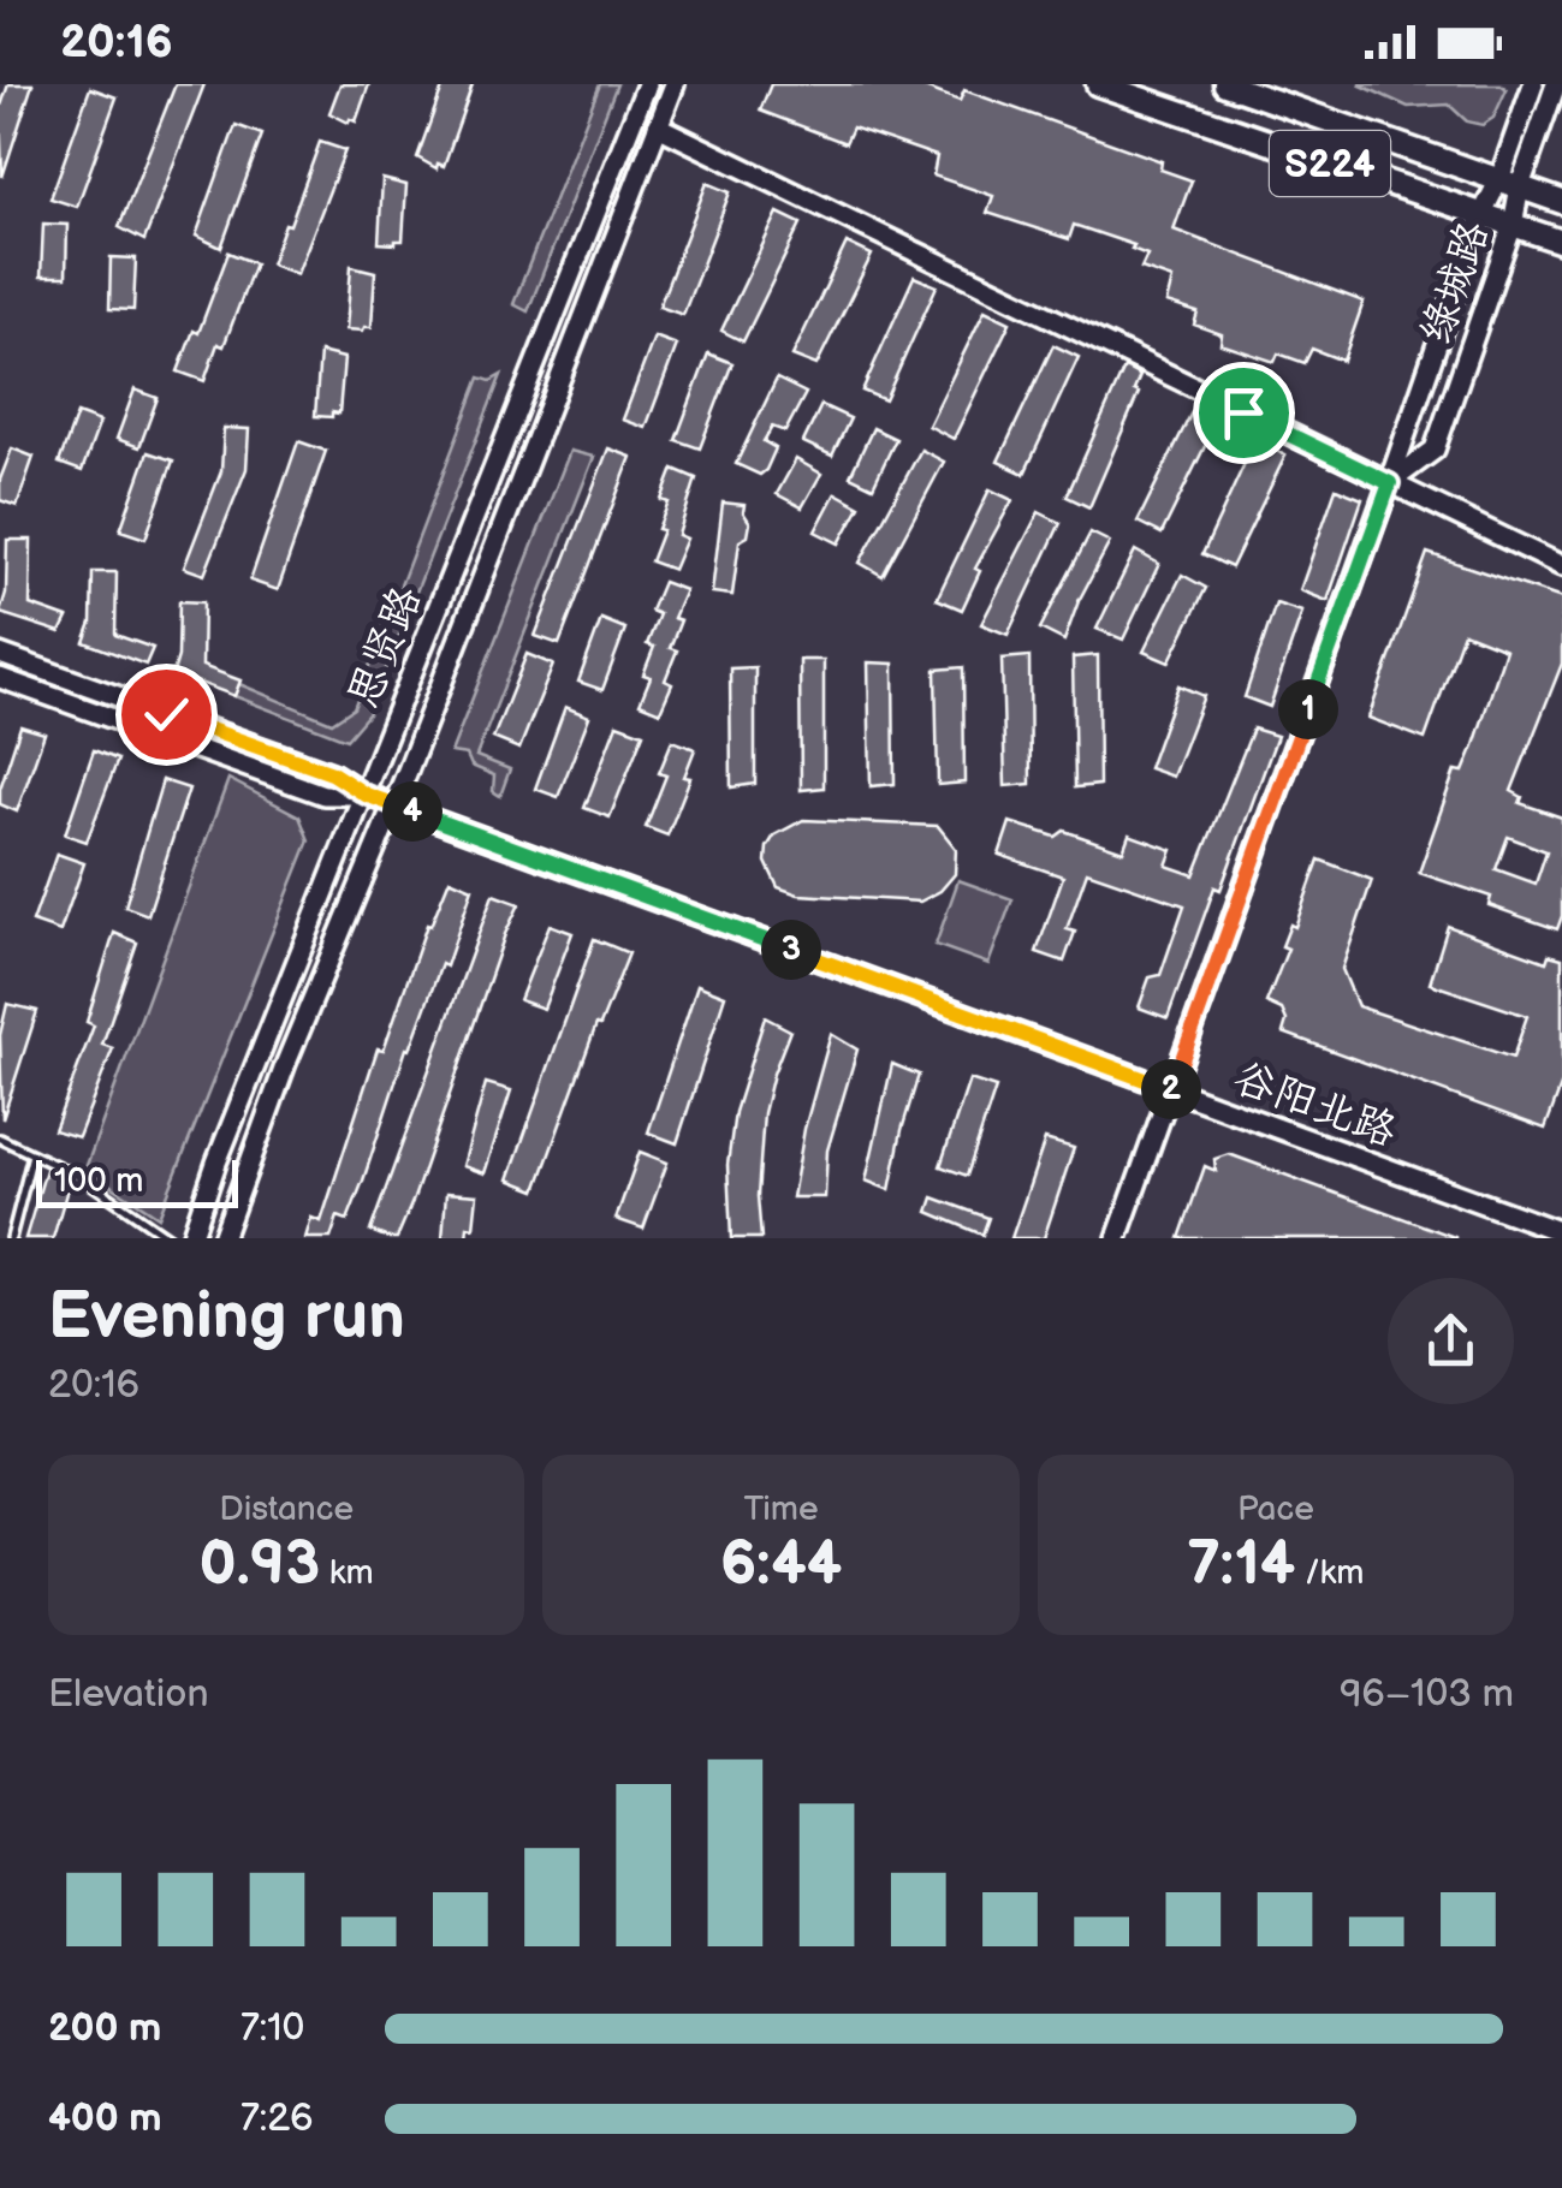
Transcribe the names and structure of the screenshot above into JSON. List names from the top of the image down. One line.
{"streets":{"main road":["S224","绿城路","思贤路","谷阳北路"]},"crossings":[["S224","绿城路"],["绿城路","谷阳北路"],["思贤路","谷阳北路"]],"scale_bar":"100 m","page":{"status":"20:16","pins":["1","4","3","2"],"scale":"100 m","heading":["Evening run","20:16"],"stats":[["Distance","0.93 km"],["Time","6:44"],["Pace","7:14 /km"]],"chart":["Elevation","96–103 m"],"list":[{"name":"200 m","note":"7:10"},{"name":"400 m","note":"7:26"}]}}
